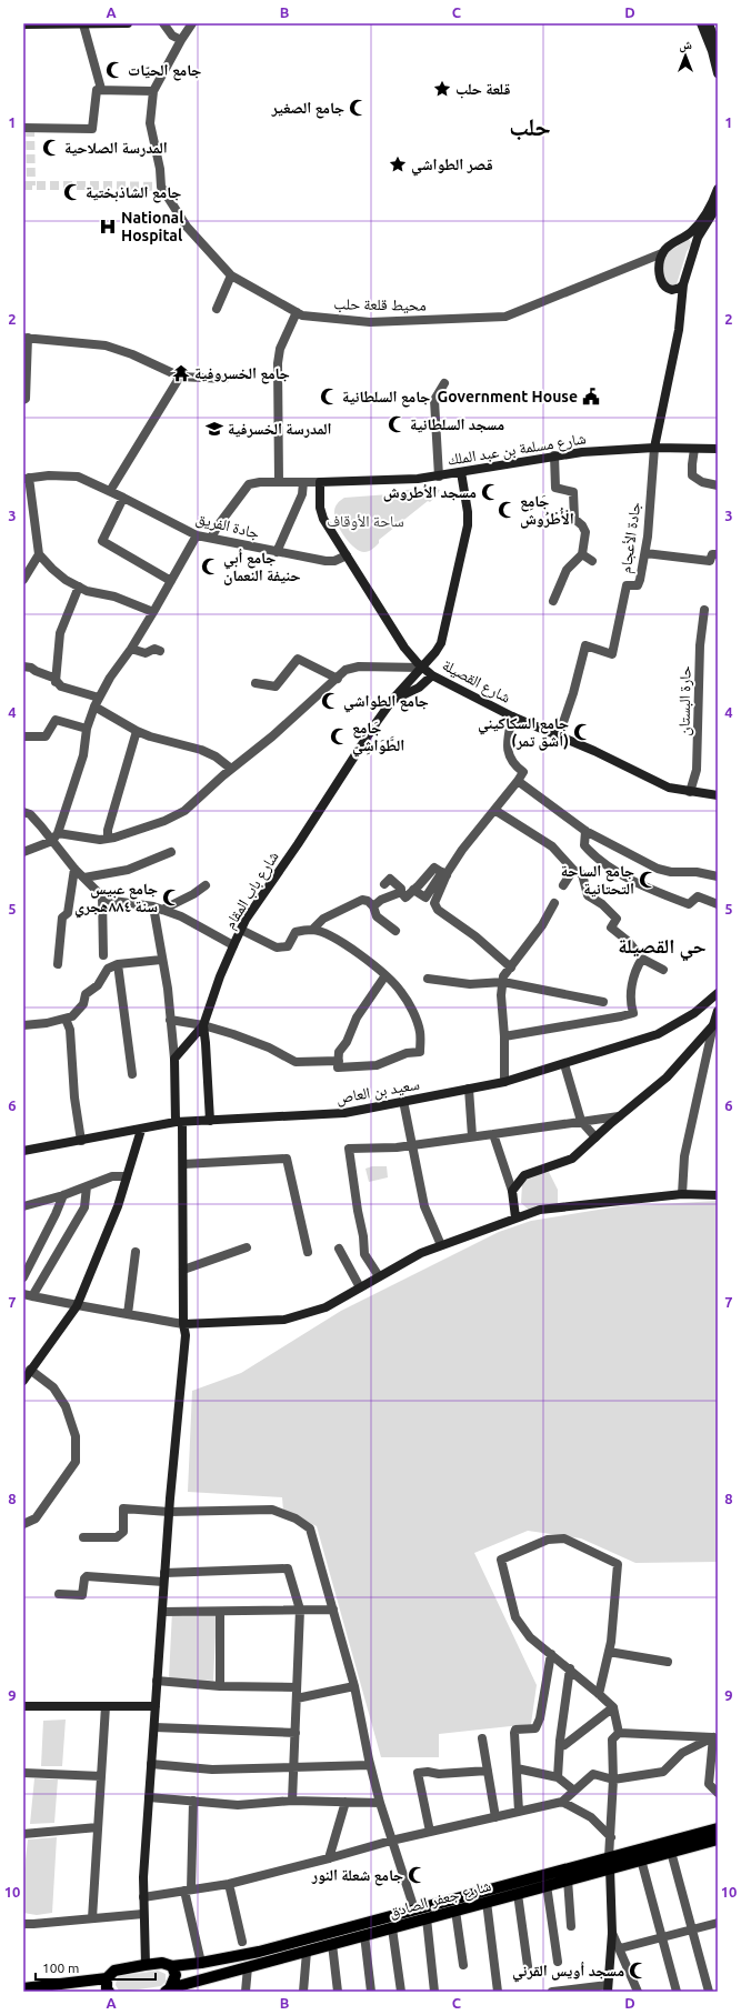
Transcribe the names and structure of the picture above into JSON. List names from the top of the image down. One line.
{"streets":{"main road":["شارع جعفر الصادق"],"street":["محيط قلعة حلب","شارع مسلمة بن عبد الملك","جادة الفريق","جادة الأعجام","شارع القصيلة","حارة البستان","شارع باب المقام","سعيد بن العاص"]},"crossings":[["شارع مسلمة بن عبد الملك","جادة الأعجام"],["شارع مسلمة بن عبد الملك","شارع القصيلة"],["شارع مسلمة بن عبد الملك","شارع باب المقام"],["جادة الفريق","شارع القصيلة"],["جادة الأعجام","شارع القصيلة"],["شارع القصيلة","حارة البستان"],["شارع القصيلة","شارع باب المقام"],["شارع باب المقام","سعيد بن العاص"]],"districts":["حلب","حي القصيلة"],"parks":["ساحة الأوقاف"],"places":{"mosque":["جامع الحيّات","جامع الصغير","المدرسة الصلاحية","جامع الشاذبختية","جامع السلطانية","مسجد السلطانية","مسجد الأطروش","جَامِع الْأُطْرُوش","جامع أبي حنيفة النعمان","جامع الطواشي","جامع السكاكيني (أشق تمر)","جَامِع الطَّوَاشِيّ","جامع الساحة التحتانية","جامع عبيس سنة ٨٨٤هجري","جامع شعلة النور","مسجد أويس القرني"],"place":["قلعة حلب","قصر الطواشي"],"hospital":["National Hospital"],"temple":["جامع الخسروفية"],"public building":["Government House"],"school or university":["المدرسة الخسرفية"]},"scale_bar":"100 m","north":"top","grid":{"columns":["A","B","C","D"],"rows":["1","2","3","4","5","6","7","8","9","10"]}}
